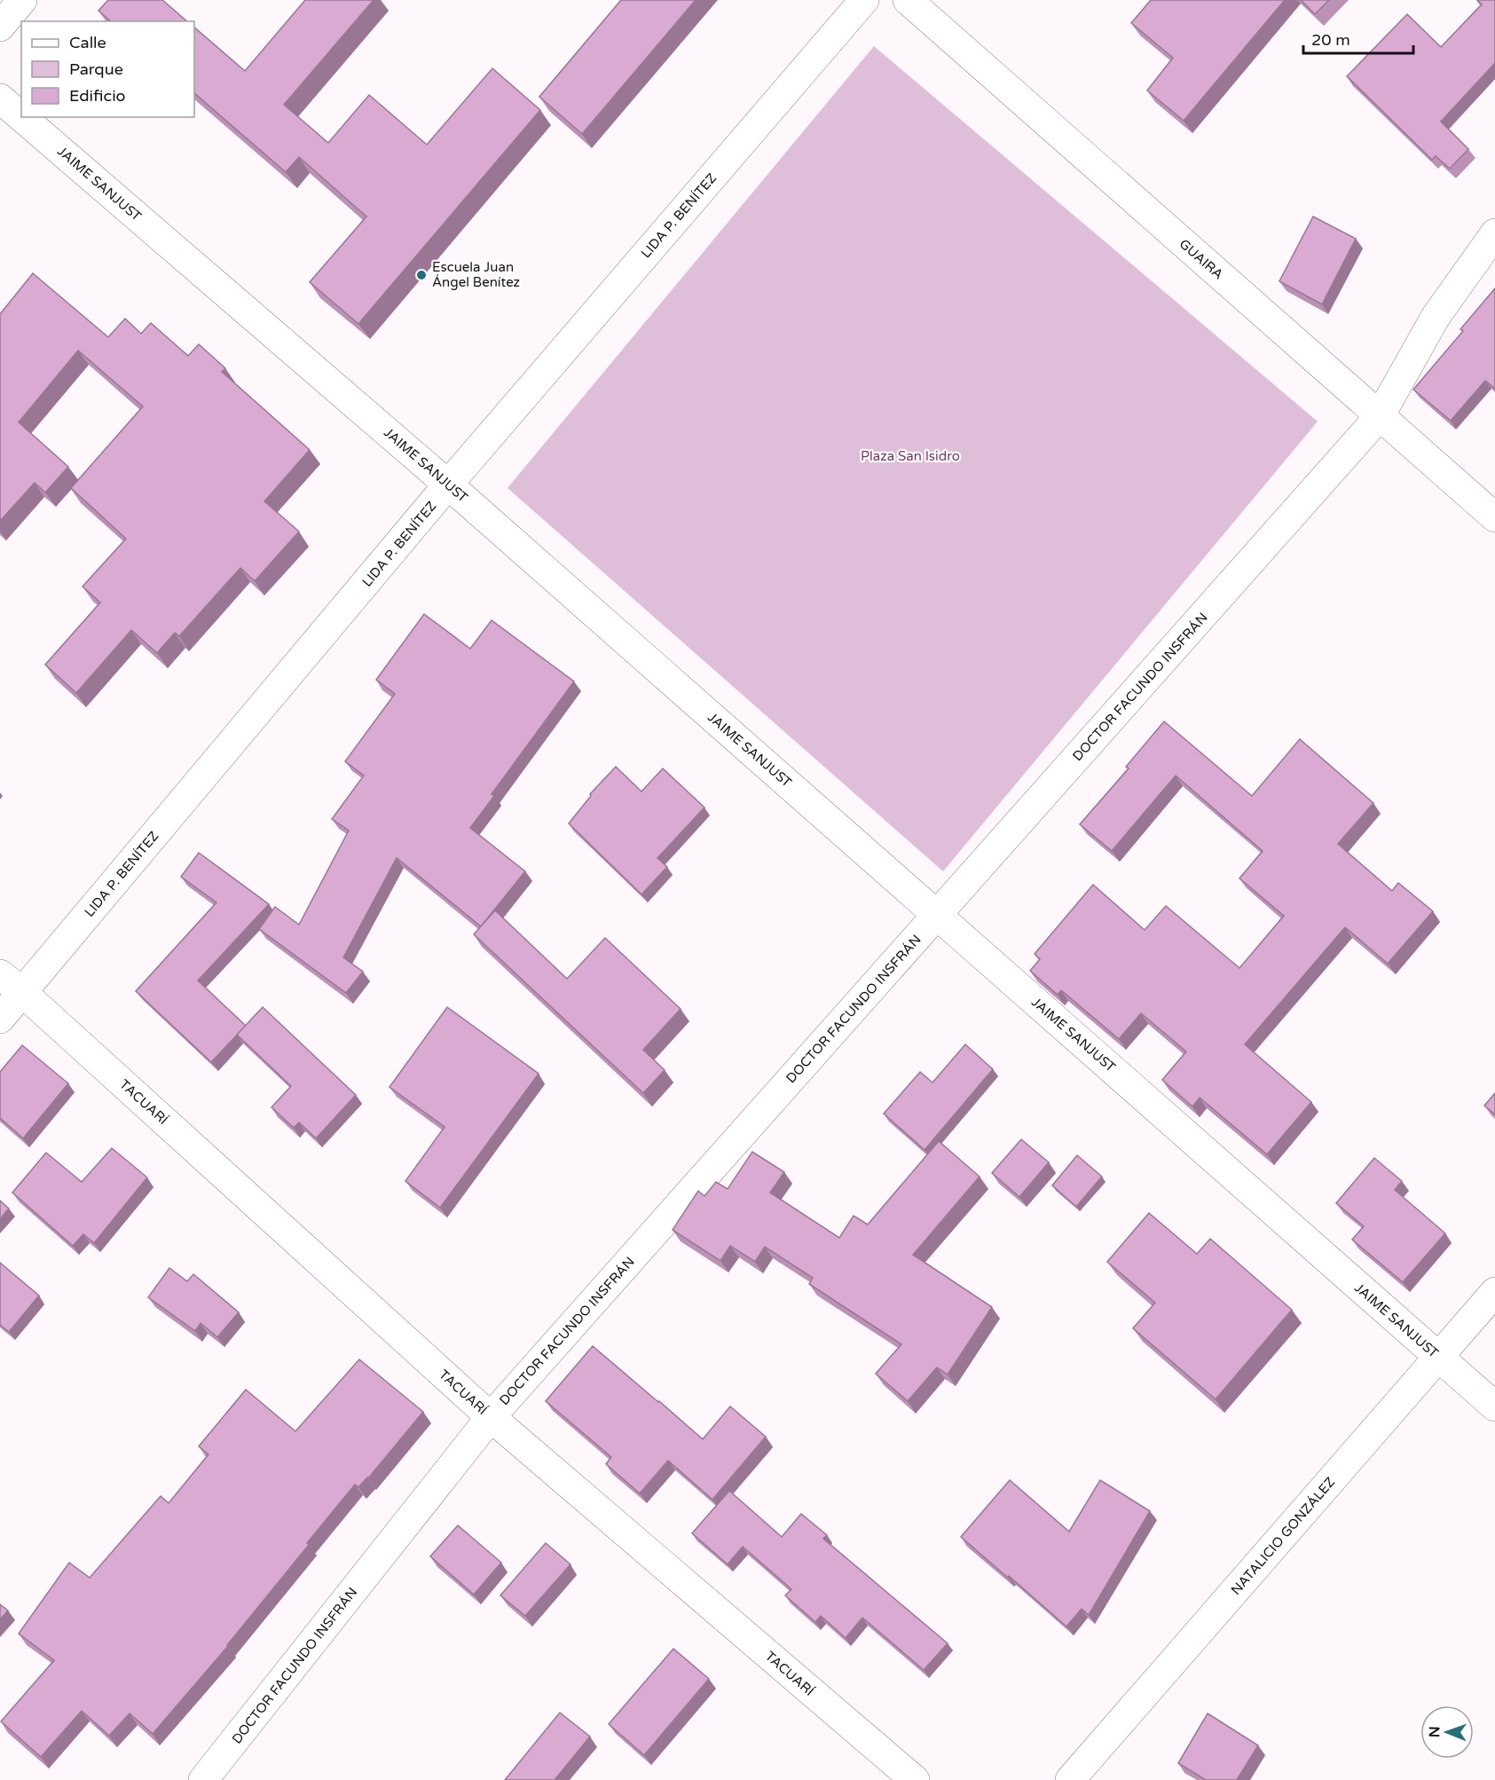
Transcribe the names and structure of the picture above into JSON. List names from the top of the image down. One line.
{"streets":{"street":["JAIME SANJUST","LIDA P. BENÍTEZ","GUAIRA","DOCTOR FACUNDO INSFRÁN","TACUARÍ","NATALICIO GONZÁLEZ"]},"crossings":[["JAIME SANJUST","LIDA P. BENÍTEZ"],["JAIME SANJUST","DOCTOR FACUNDO INSFRÁN"],["JAIME SANJUST","NATALICIO GONZÁLEZ"],["LIDA P. BENÍTEZ","TACUARÍ"],["GUAIRA","DOCTOR FACUNDO INSFRÁN"],["DOCTOR FACUNDO INSFRÁN","TACUARÍ"]],"parks":["Plaza San Isidro"],"places":["Escuela Juan Ángel Benítez"],"legend":["Calle","Parque","Edificio"],"scale_bar":"20 m","north":"left"}
